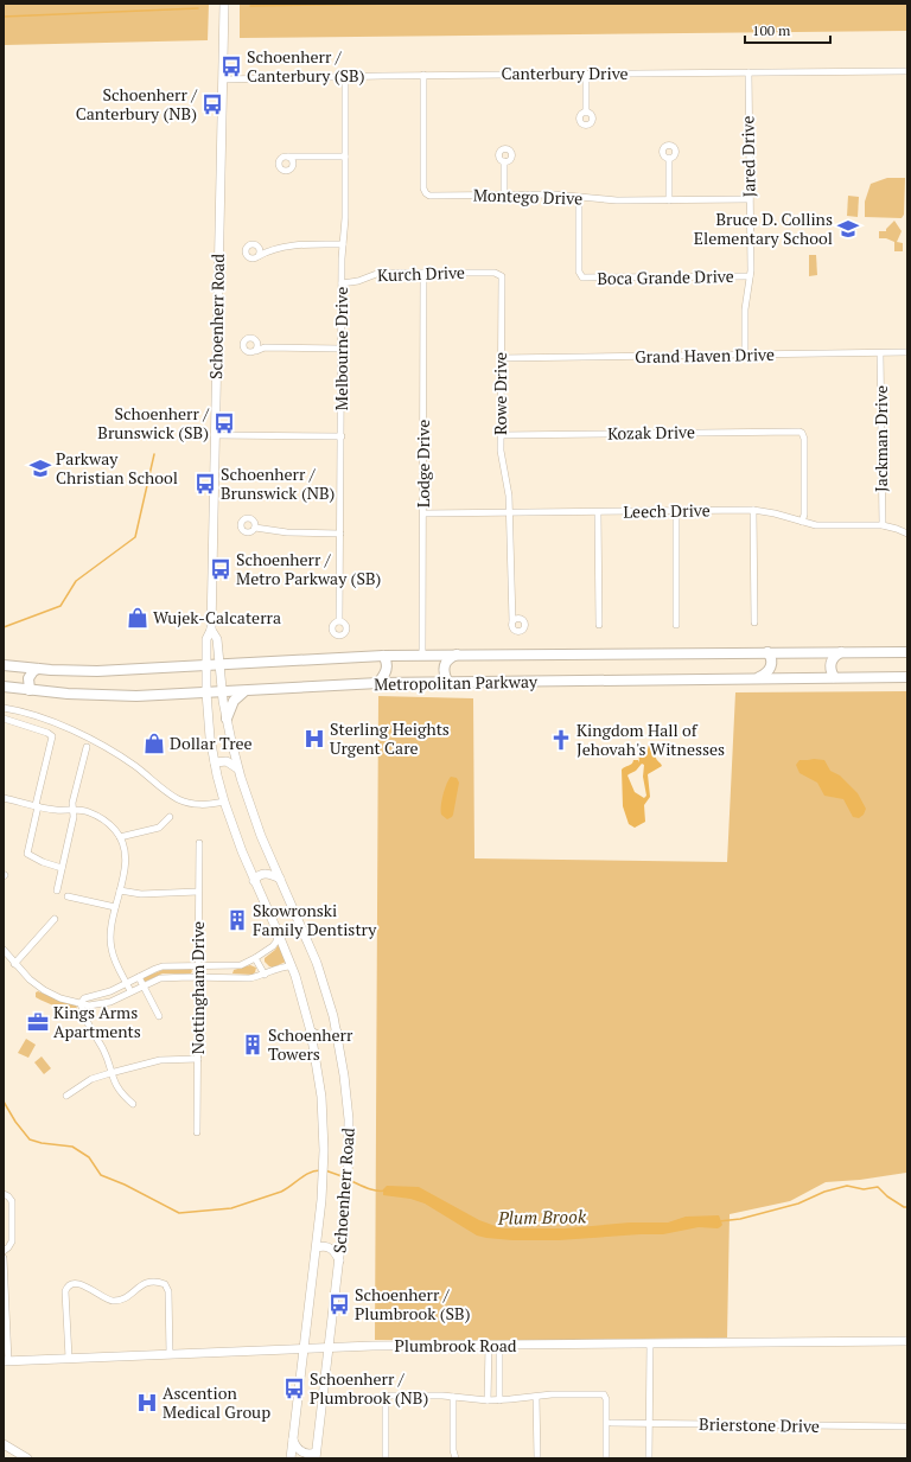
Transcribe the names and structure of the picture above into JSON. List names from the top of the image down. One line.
{"streets":{"main road":["Schoenherr Road","Metropolitan Parkway","Plumbrook Road"],"street":["Canterbury Drive","Jared Drive","Montego Drive","Kurch Drive","Boca Grande Drive","Melbourne Drive","Grand Haven Drive","Rowe Drive","Kozak Drive","Jackman Drive","Lodge Drive","Leech Drive","Nottingham Drive","Brierstone Drive"]},"crossings":[["Canterbury Drive","Jared Drive"],["Canterbury Drive","Montego Drive"],["Canterbury Drive","Schoenherr Road"],["Canterbury Drive","Melbourne Drive"],["Jared Drive","Montego Drive"],["Jared Drive","Boca Grande Drive"],["Jared Drive","Grand Haven Drive"],["Montego Drive","Boca Grande Drive"],["Kurch Drive","Melbourne Drive"],["Kurch Drive","Rowe Drive"],["Kurch Drive","Lodge Drive"],["Schoenherr Road","Metropolitan Parkway"],["Schoenherr Road","Plumbrook Road"],["Grand Haven Drive","Rowe Drive"],["Grand Haven Drive","Jackman Drive"],["Rowe Drive","Kozak Drive"],["Rowe Drive","Leech Drive"],["Kozak Drive","Leech Drive"],["Jackman Drive","Leech Drive"],["Lodge Drive","Leech Drive"],["Lodge Drive","Metropolitan Parkway"]],"water":["Plum Brook"],"places":{"bus stop":["Schoenherr / Canterbury (SB)","Schoenherr / Canterbury (NB)","Schoenherr / Brunswick (SB)","Schoenherr / Brunswick (NB)","Schoenherr / Metro Parkway (SB)","Schoenherr / Plumbrook (SB)","Schoenherr / Plumbrook (NB)"],"school or university":["Bruce D. Collins Elementary School","Parkway Christian School"],"shop":["Wujek-Calcaterra","Dollar Tree"],"hospital":["Sterling Heights Urgent Care","Ascention Medical Group"],"church":["Kingdom Hall of Jehovah's Witnesses"],"building":["Skowronski Family Dentistry","Schoenherr Towers"],"office":["Kings Arms Apartments"]},"scale_bar":"100 m"}
